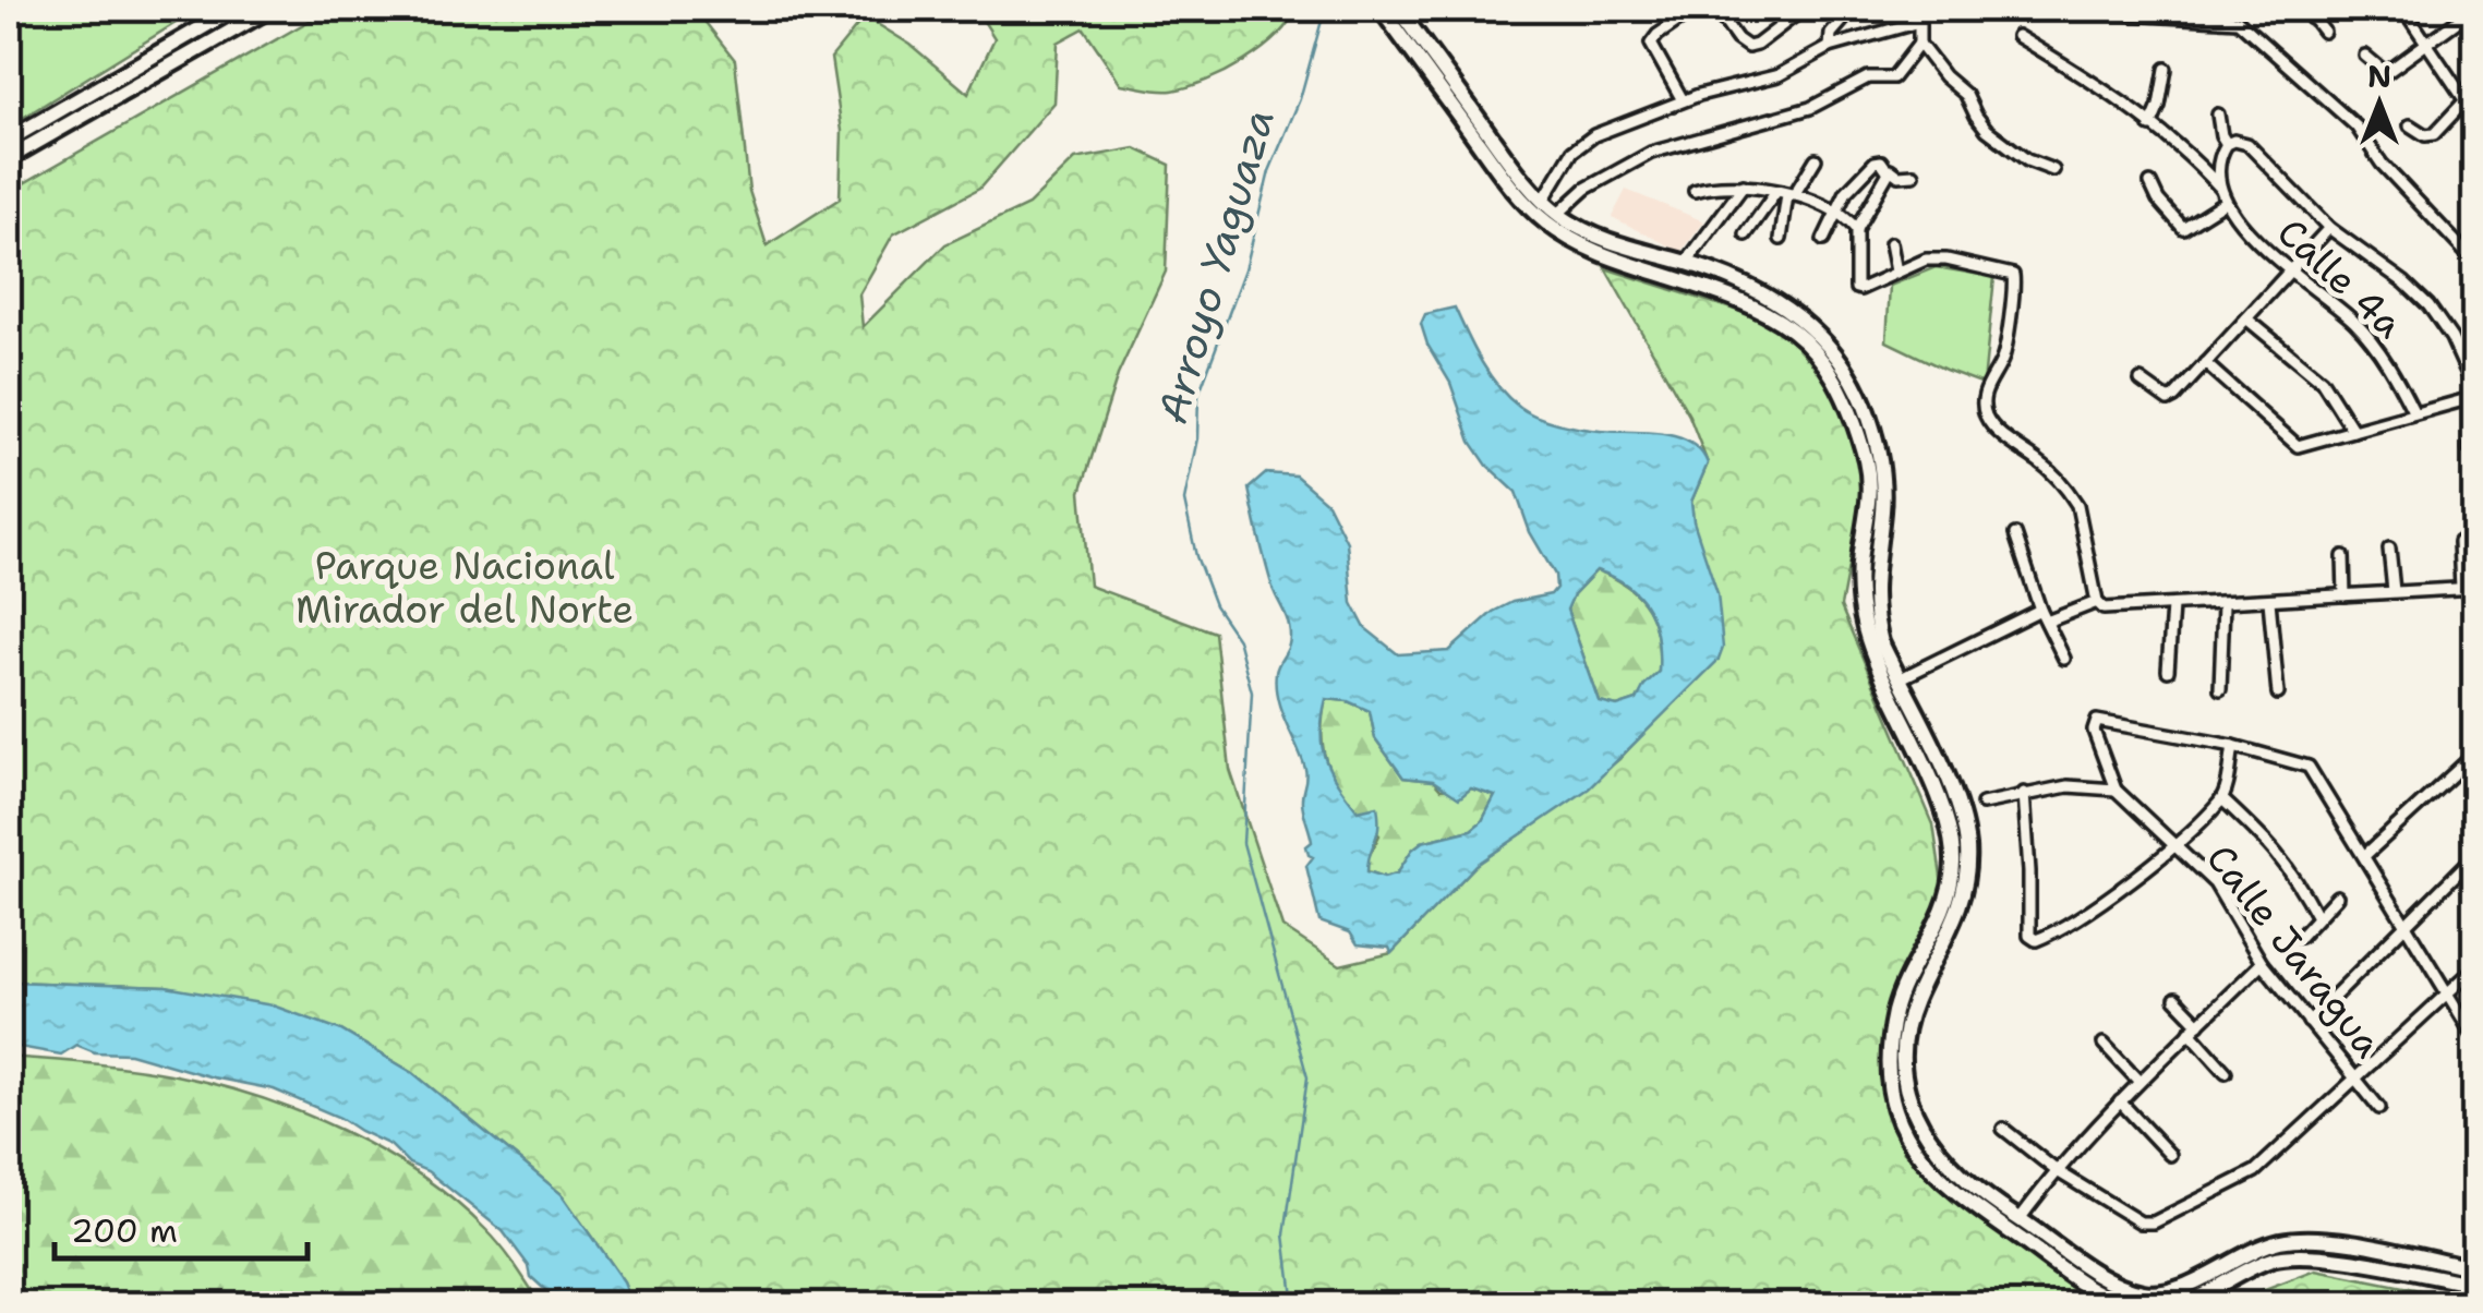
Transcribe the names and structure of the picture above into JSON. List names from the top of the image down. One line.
{"streets":{"street":["Calle 4a","Calle Jaragua"]},"water":["Arroyo Yaguaza"],"parks":["Parque Nacional Mirador del Norte"],"scale_bar":"200 m","north":"top"}
